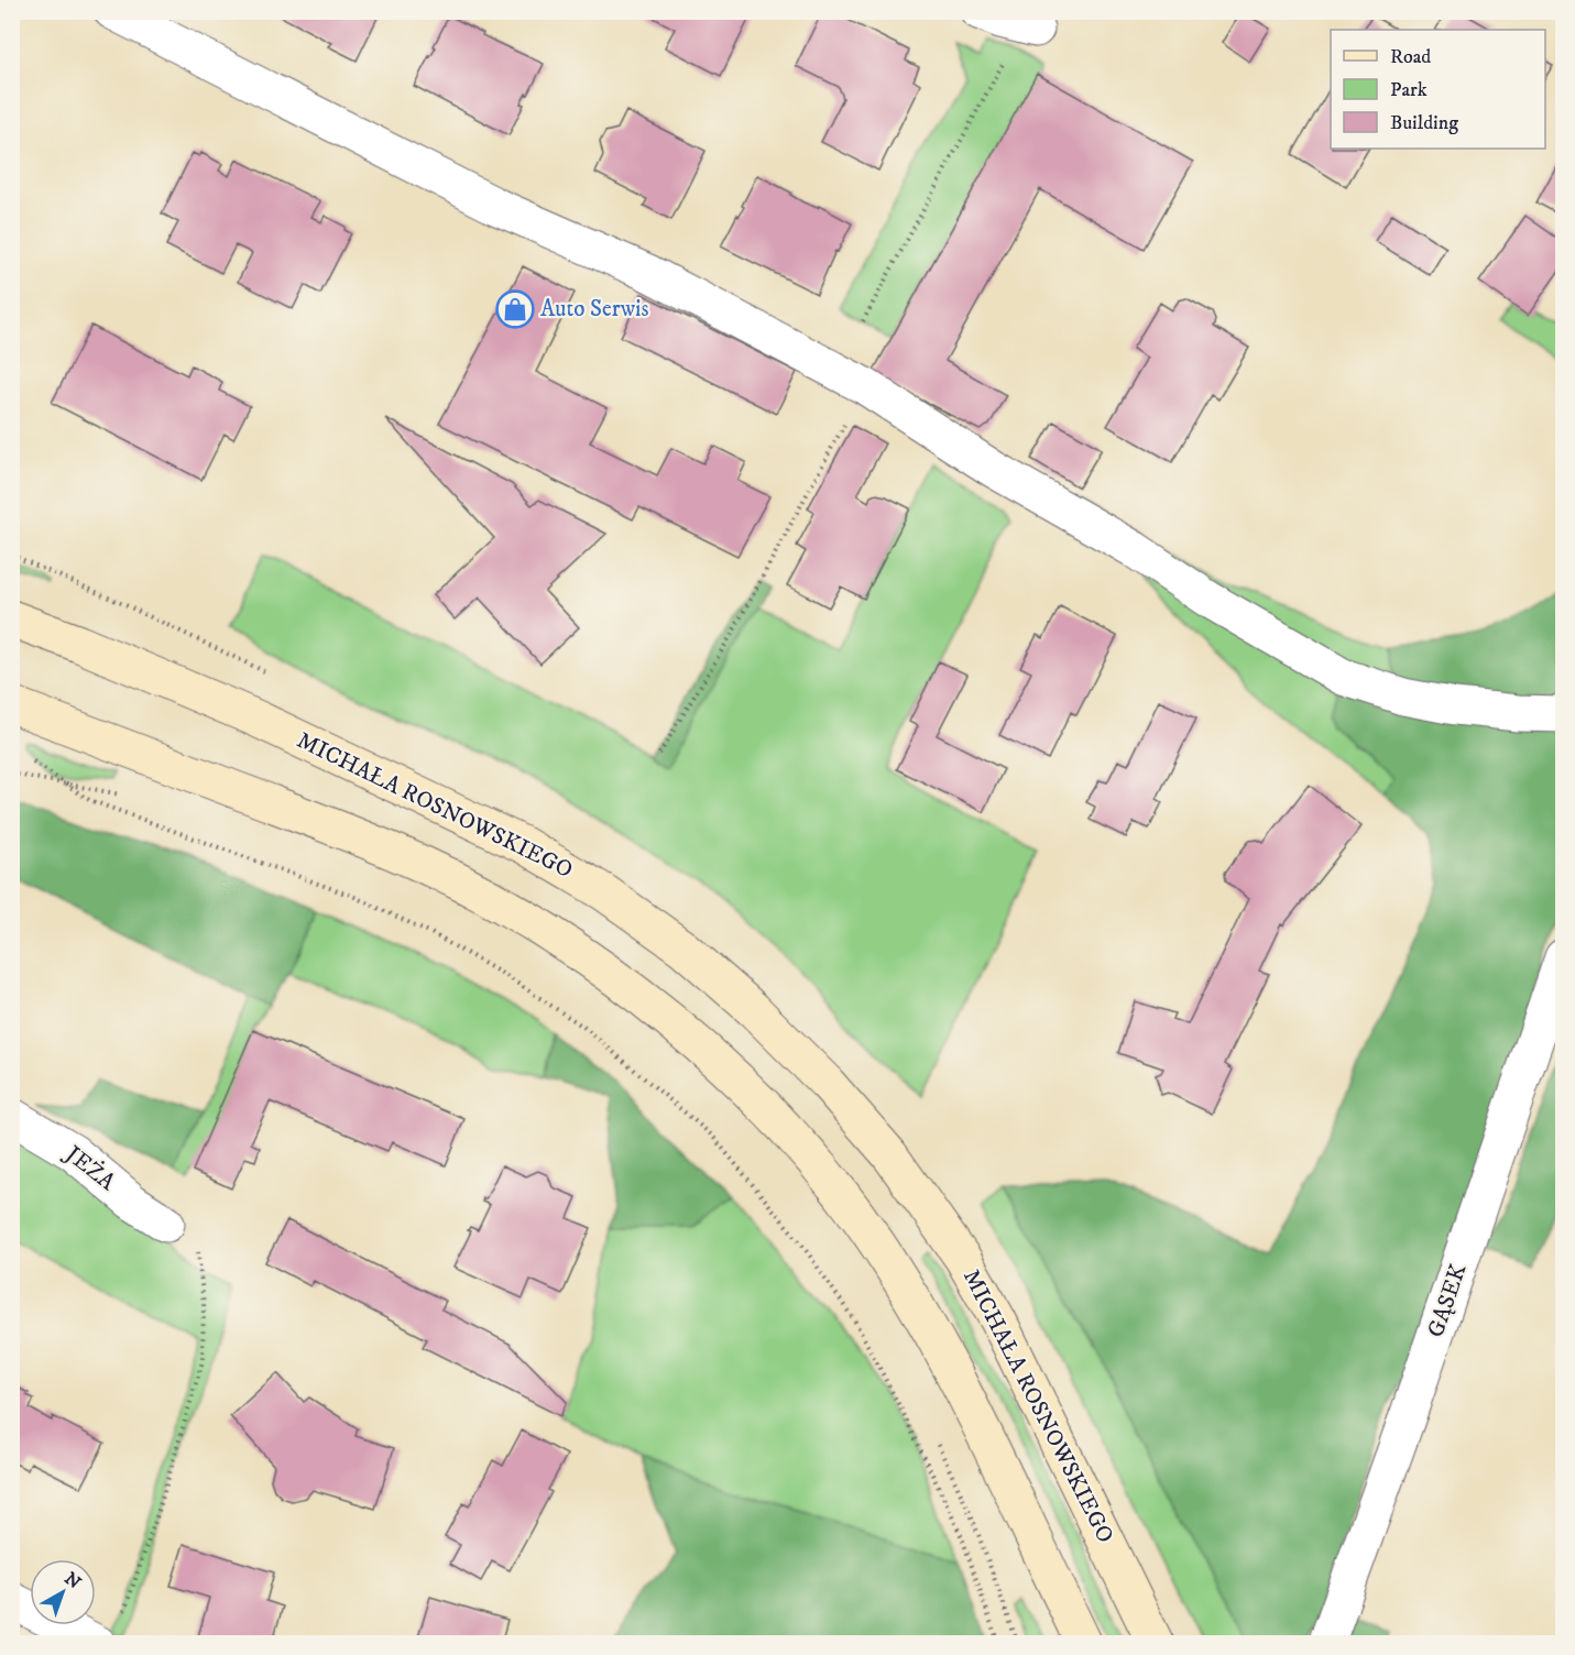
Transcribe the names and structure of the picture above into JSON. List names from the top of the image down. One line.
{"streets":{"street":["MICHAŁA ROSNOWSKIEGO","JEŻA","GĄSEK"]},"places":{"shop":["Auto Serwis"]},"legend":["Road","Park","Building"],"north":"top right"}
